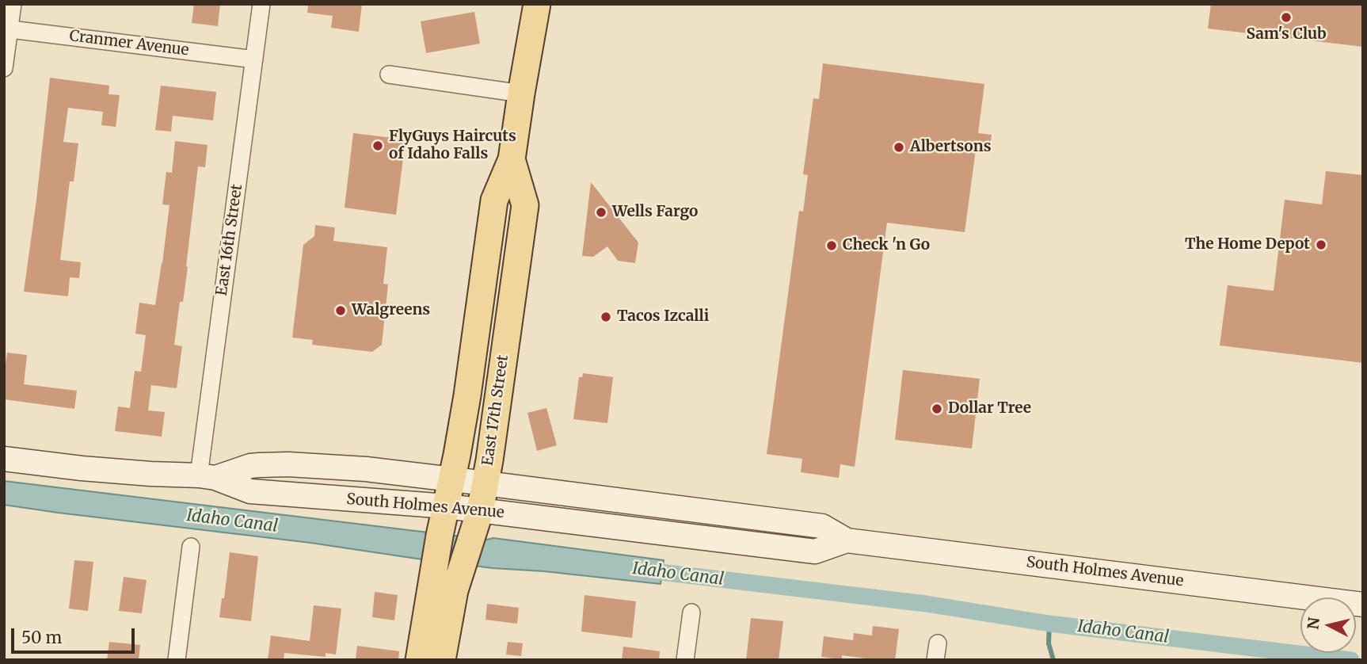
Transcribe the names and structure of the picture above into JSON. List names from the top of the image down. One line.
{"streets":{"main road":["East 17th Street","South Holmes Avenue"],"street":["Cranmer Avenue","East 16th Street"]},"crossings":[["Cranmer Avenue","East 16th Street"],["East 16th Street","South Holmes Avenue"],["East 17th Street","South Holmes Avenue"]],"water":["Idaho Canal"],"places":["Sam's Club","FlyGuys Haircuts of Idaho Falls","Albertsons","Wells Fargo","The Home Depot","Check 'n Go","Walgreens","Tacos Izcalli","Dollar Tree"],"scale_bar":"50 m","north":"left"}
